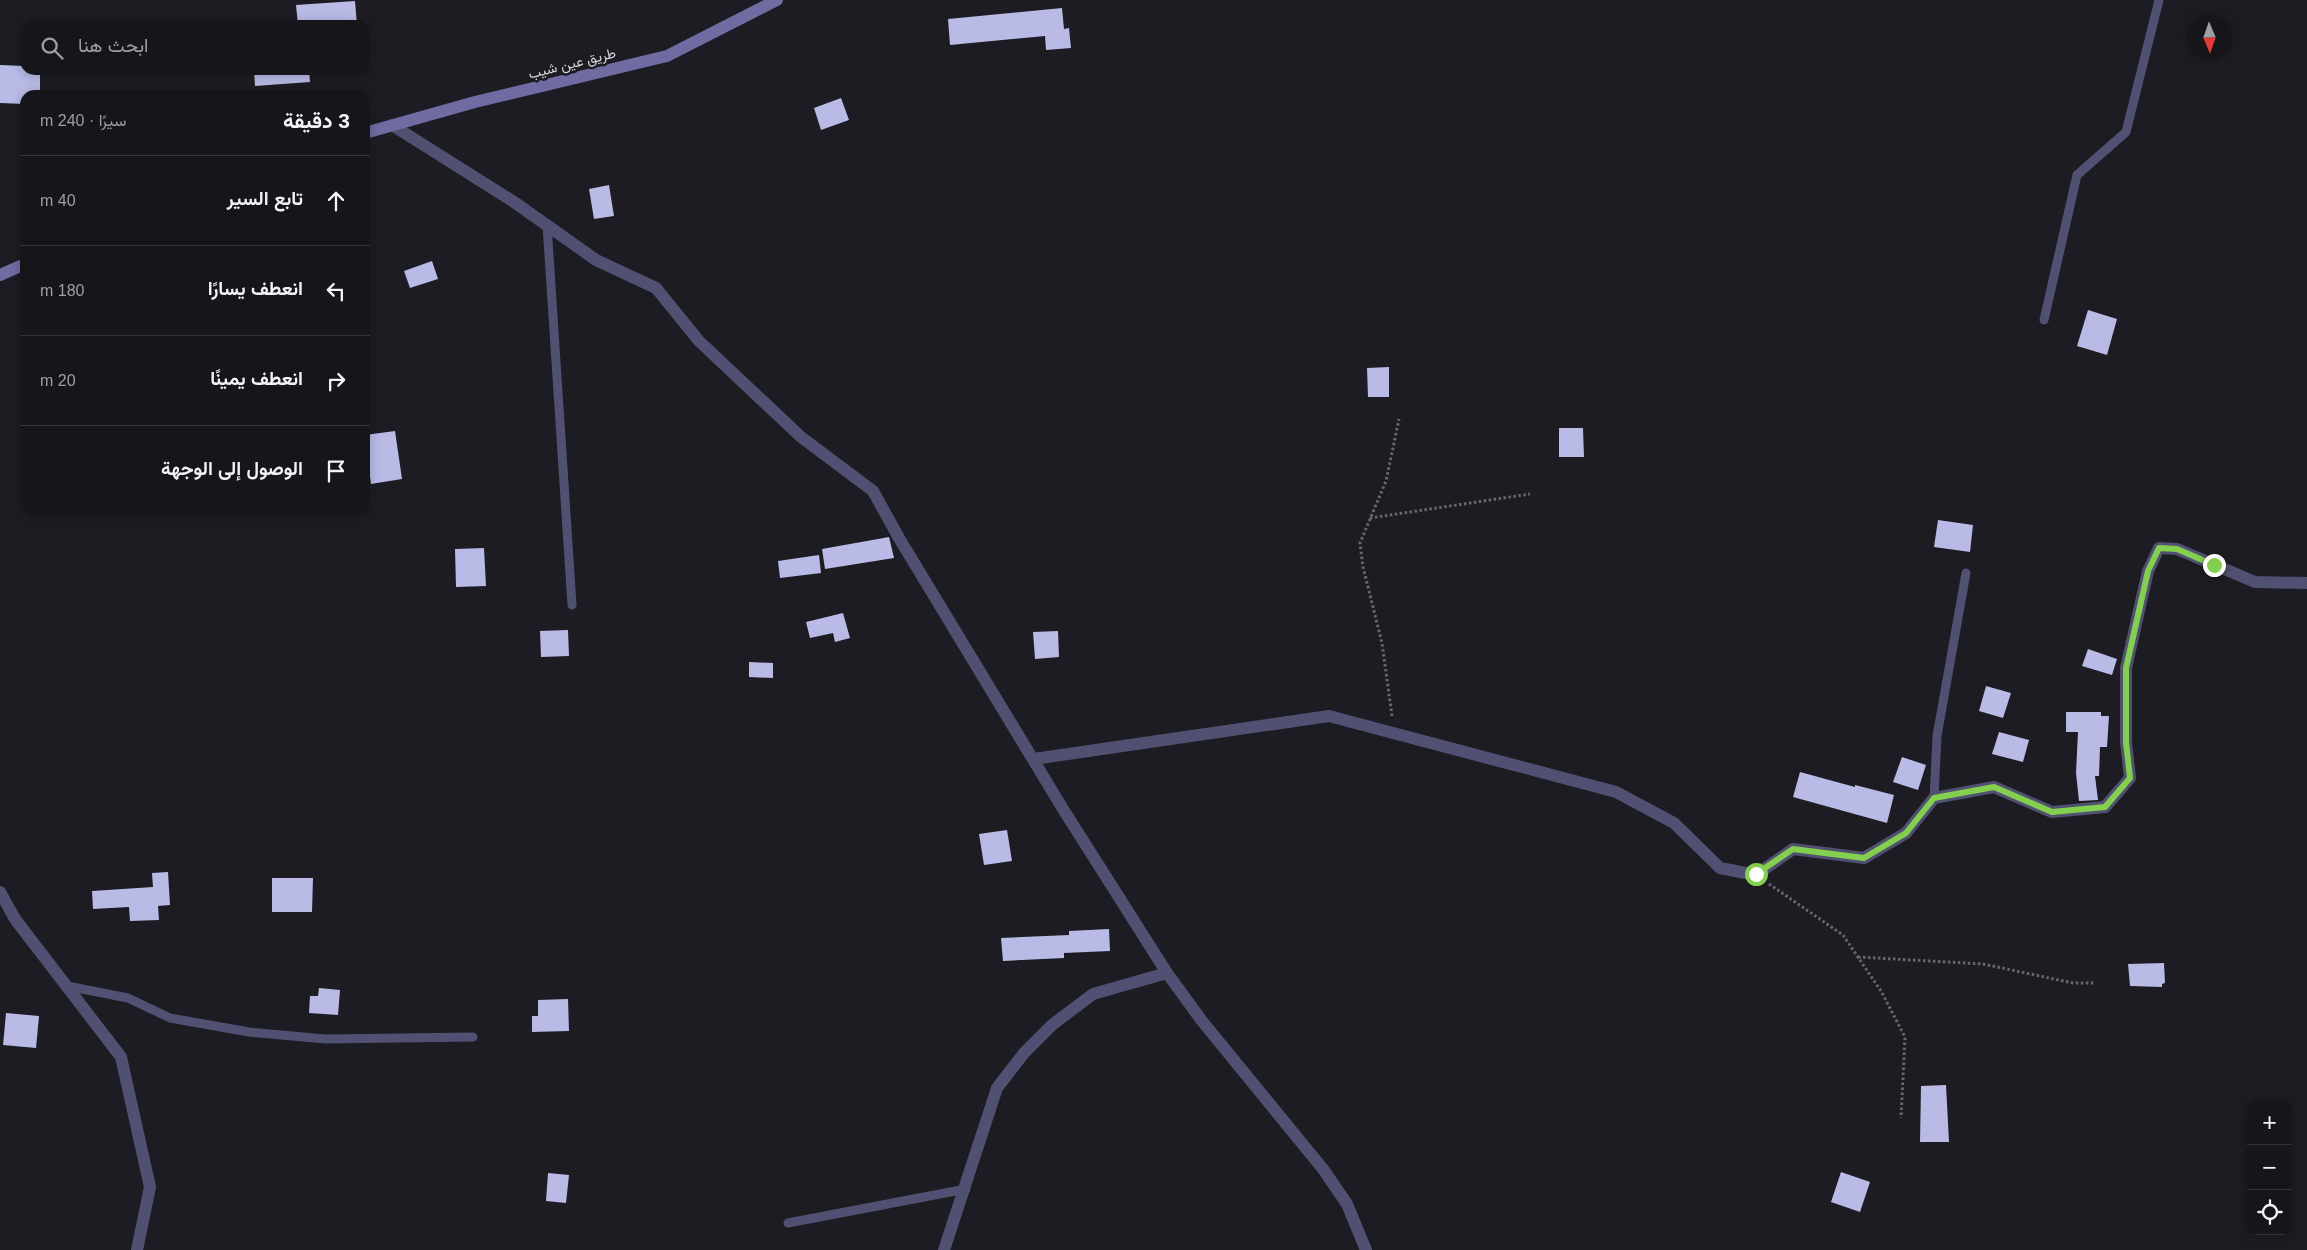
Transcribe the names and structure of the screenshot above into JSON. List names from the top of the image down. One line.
{"streets":{"main road":["طريق عين شيب"]},"north":"bottom","page":{"search":"ابحث هنا","heading":["3 دقيقة","سيرًا · 240 m"],"list":[["تابع السير","40 m"],["انعطف يسارًا","180 m"],["انعطف يمينًا","20 m"],"الوصول إلى الوجهة"],"map_buttons":["+","−"]}}
